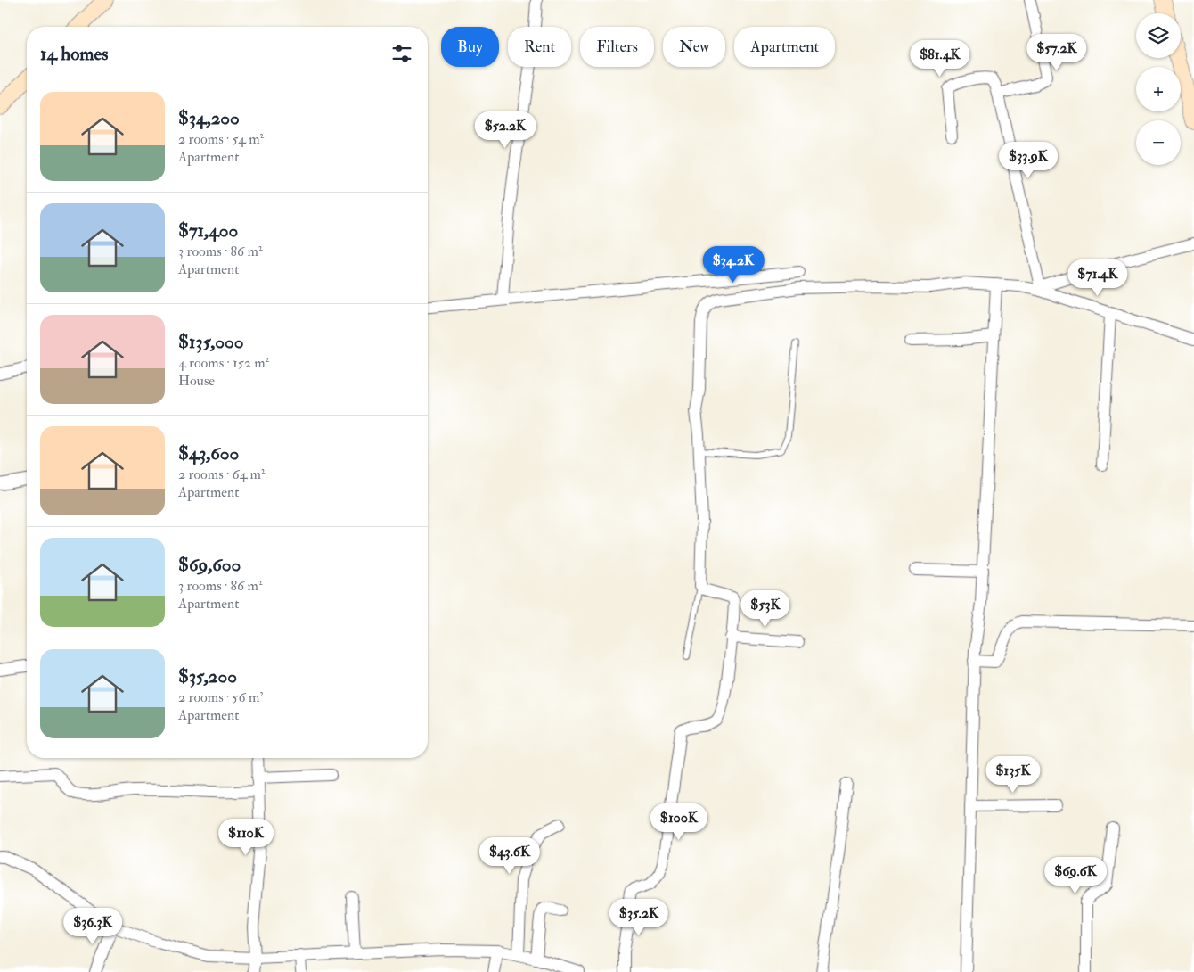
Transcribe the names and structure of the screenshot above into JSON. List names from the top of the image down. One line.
{"page":{"map_buttons":["+","−"],"chip":["Buy","Rent","Filters","New","Apartment"],"heading":"14 homes","price":["$57.2K","$81.4K","$52.2K","$33.9K","$34.2K","$71.4K","$53K","$135K","$100K","$110K","$43.6K","$69.6K","$35.2K","$36.3K"],"list":[{"name":"$34,200","note":"2 rooms · 54 m² · Apartment"},{"name":"$71,400","note":"3 rooms · 86 m² · Apartment"},{"name":"$135,000","note":"4 rooms · 152 m² · House"},{"name":"$43,600","note":"2 rooms · 64 m² · Apartment"},{"name":"$69,600","note":"3 rooms · 86 m² · Apartment"},{"name":"$35,200","note":"2 rooms · 56 m² · Apartment"}]}}
